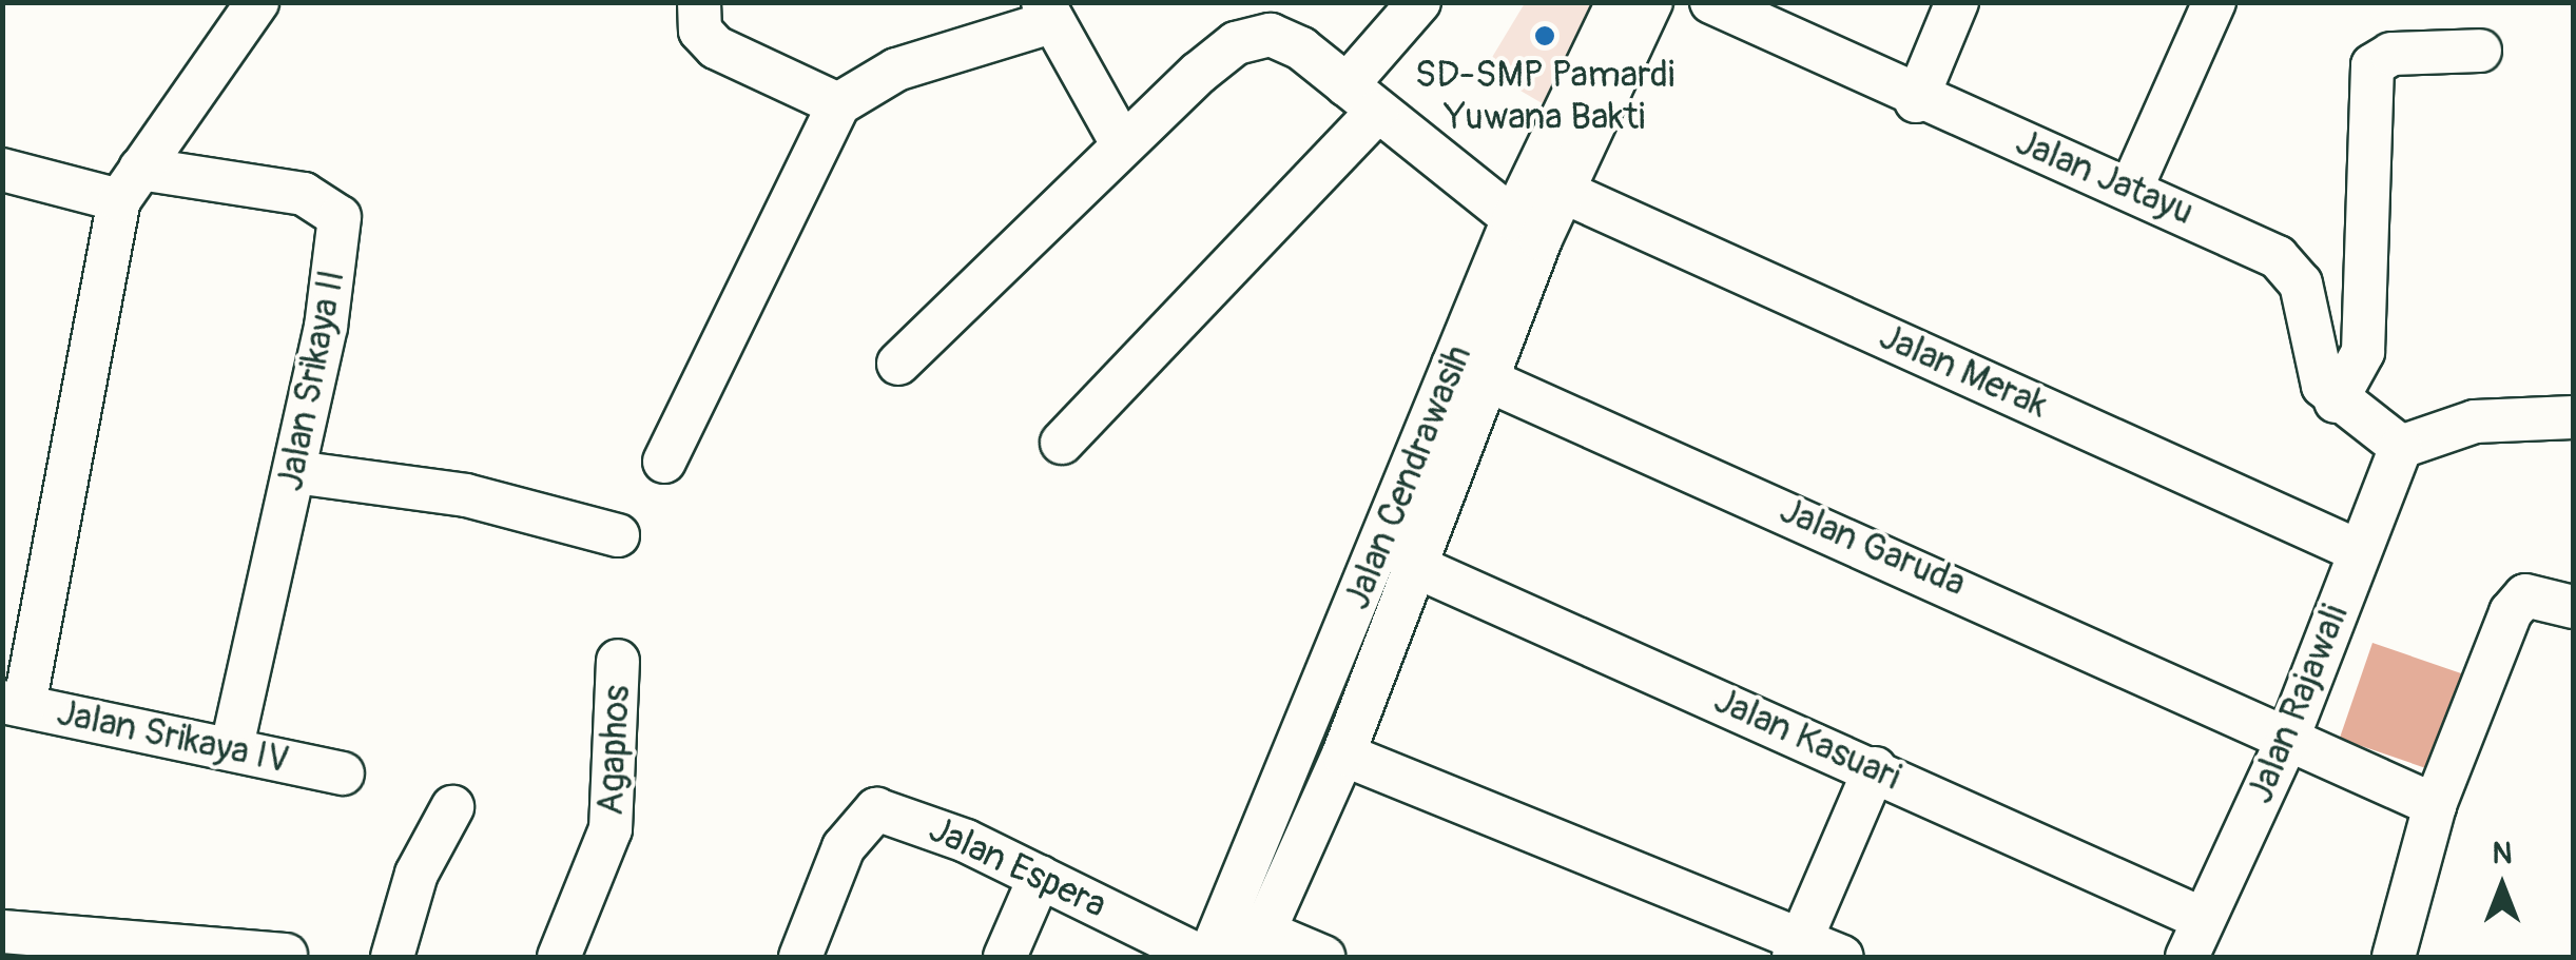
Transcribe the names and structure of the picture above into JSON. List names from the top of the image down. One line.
{"streets":{"street":["Jalan Jatayu","Jalan Merak","Jalan Srikaya II","Jalan Cendrawasih","Jalan Garuda","Jalan Rajawali","Jalan Srikaya IV","Jalan Kasuari","Agaphos","Jalan Espera"]},"crossings":[["Jalan Merak","Jalan Cendrawasih"],["Jalan Merak","Jalan Rajawali"],["Jalan Srikaya II","Jalan Srikaya IV"],["Jalan Cendrawasih","Jalan Garuda"],["Jalan Cendrawasih","Jalan Kasuari"],["Jalan Cendrawasih","Jalan Espera"],["Jalan Garuda","Jalan Rajawali"],["Jalan Rajawali","Jalan Kasuari"]],"places":["SD-SMP Pamardi Yuwana Bakti"],"north":"top"}
